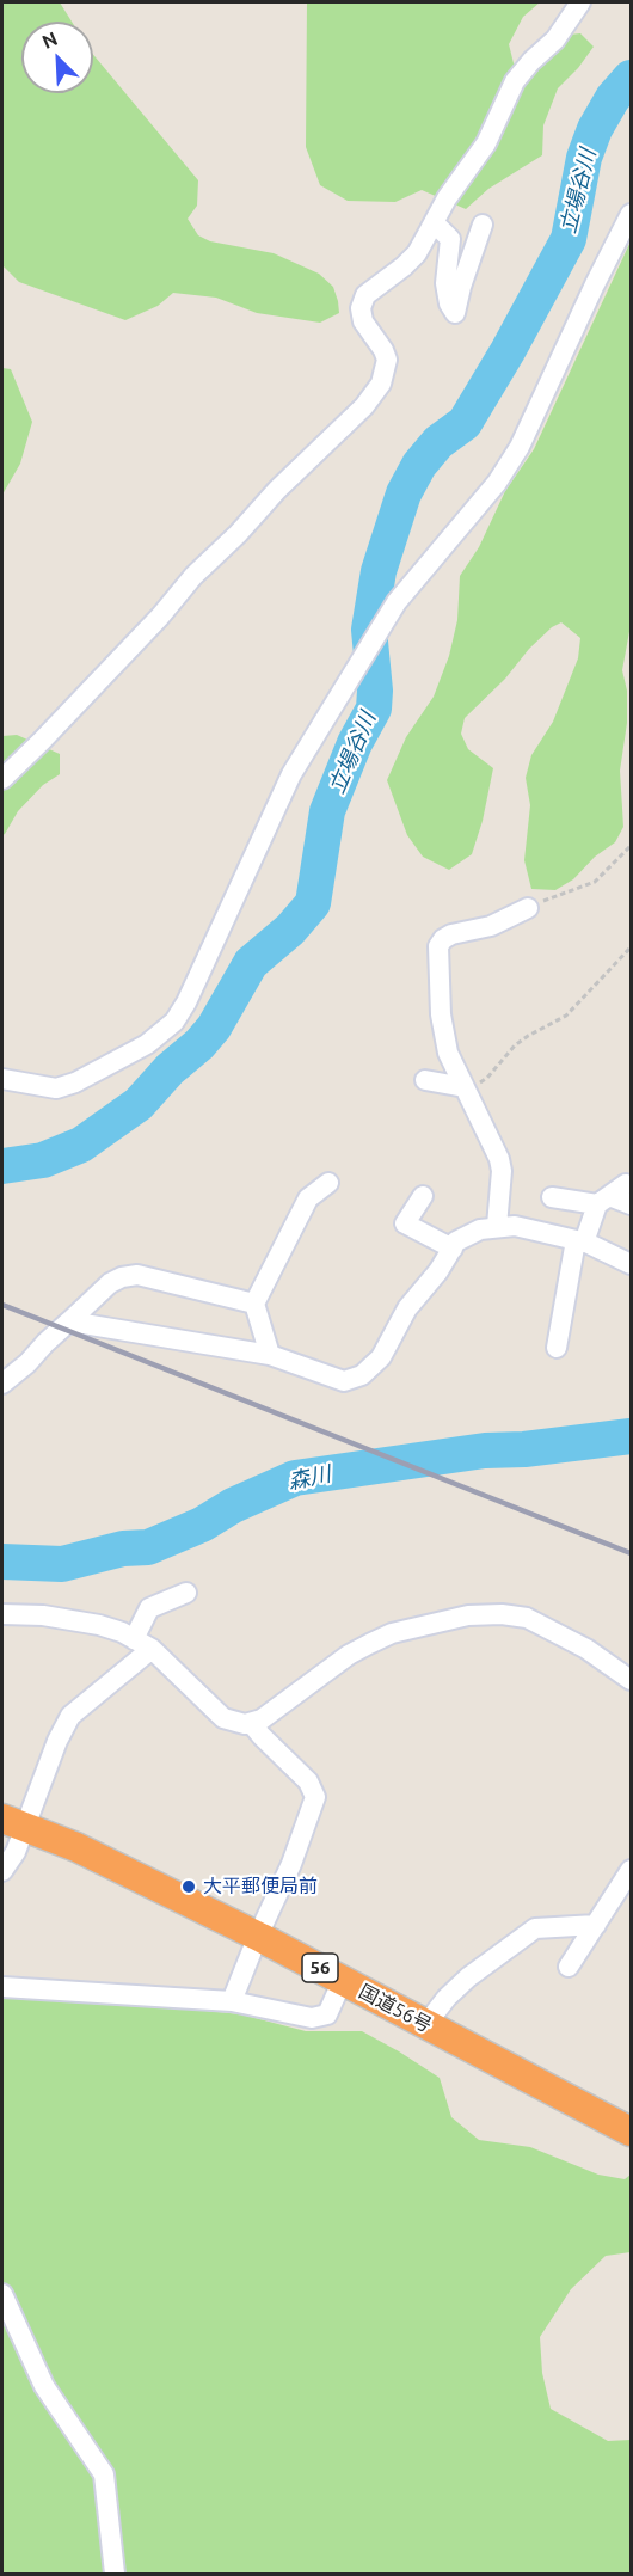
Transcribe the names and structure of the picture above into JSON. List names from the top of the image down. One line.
{"streets":{"highway":["56","国道56号"]},"water":["立場谷川","森川"],"places":["大平郵便局前"],"north":"top left"}
